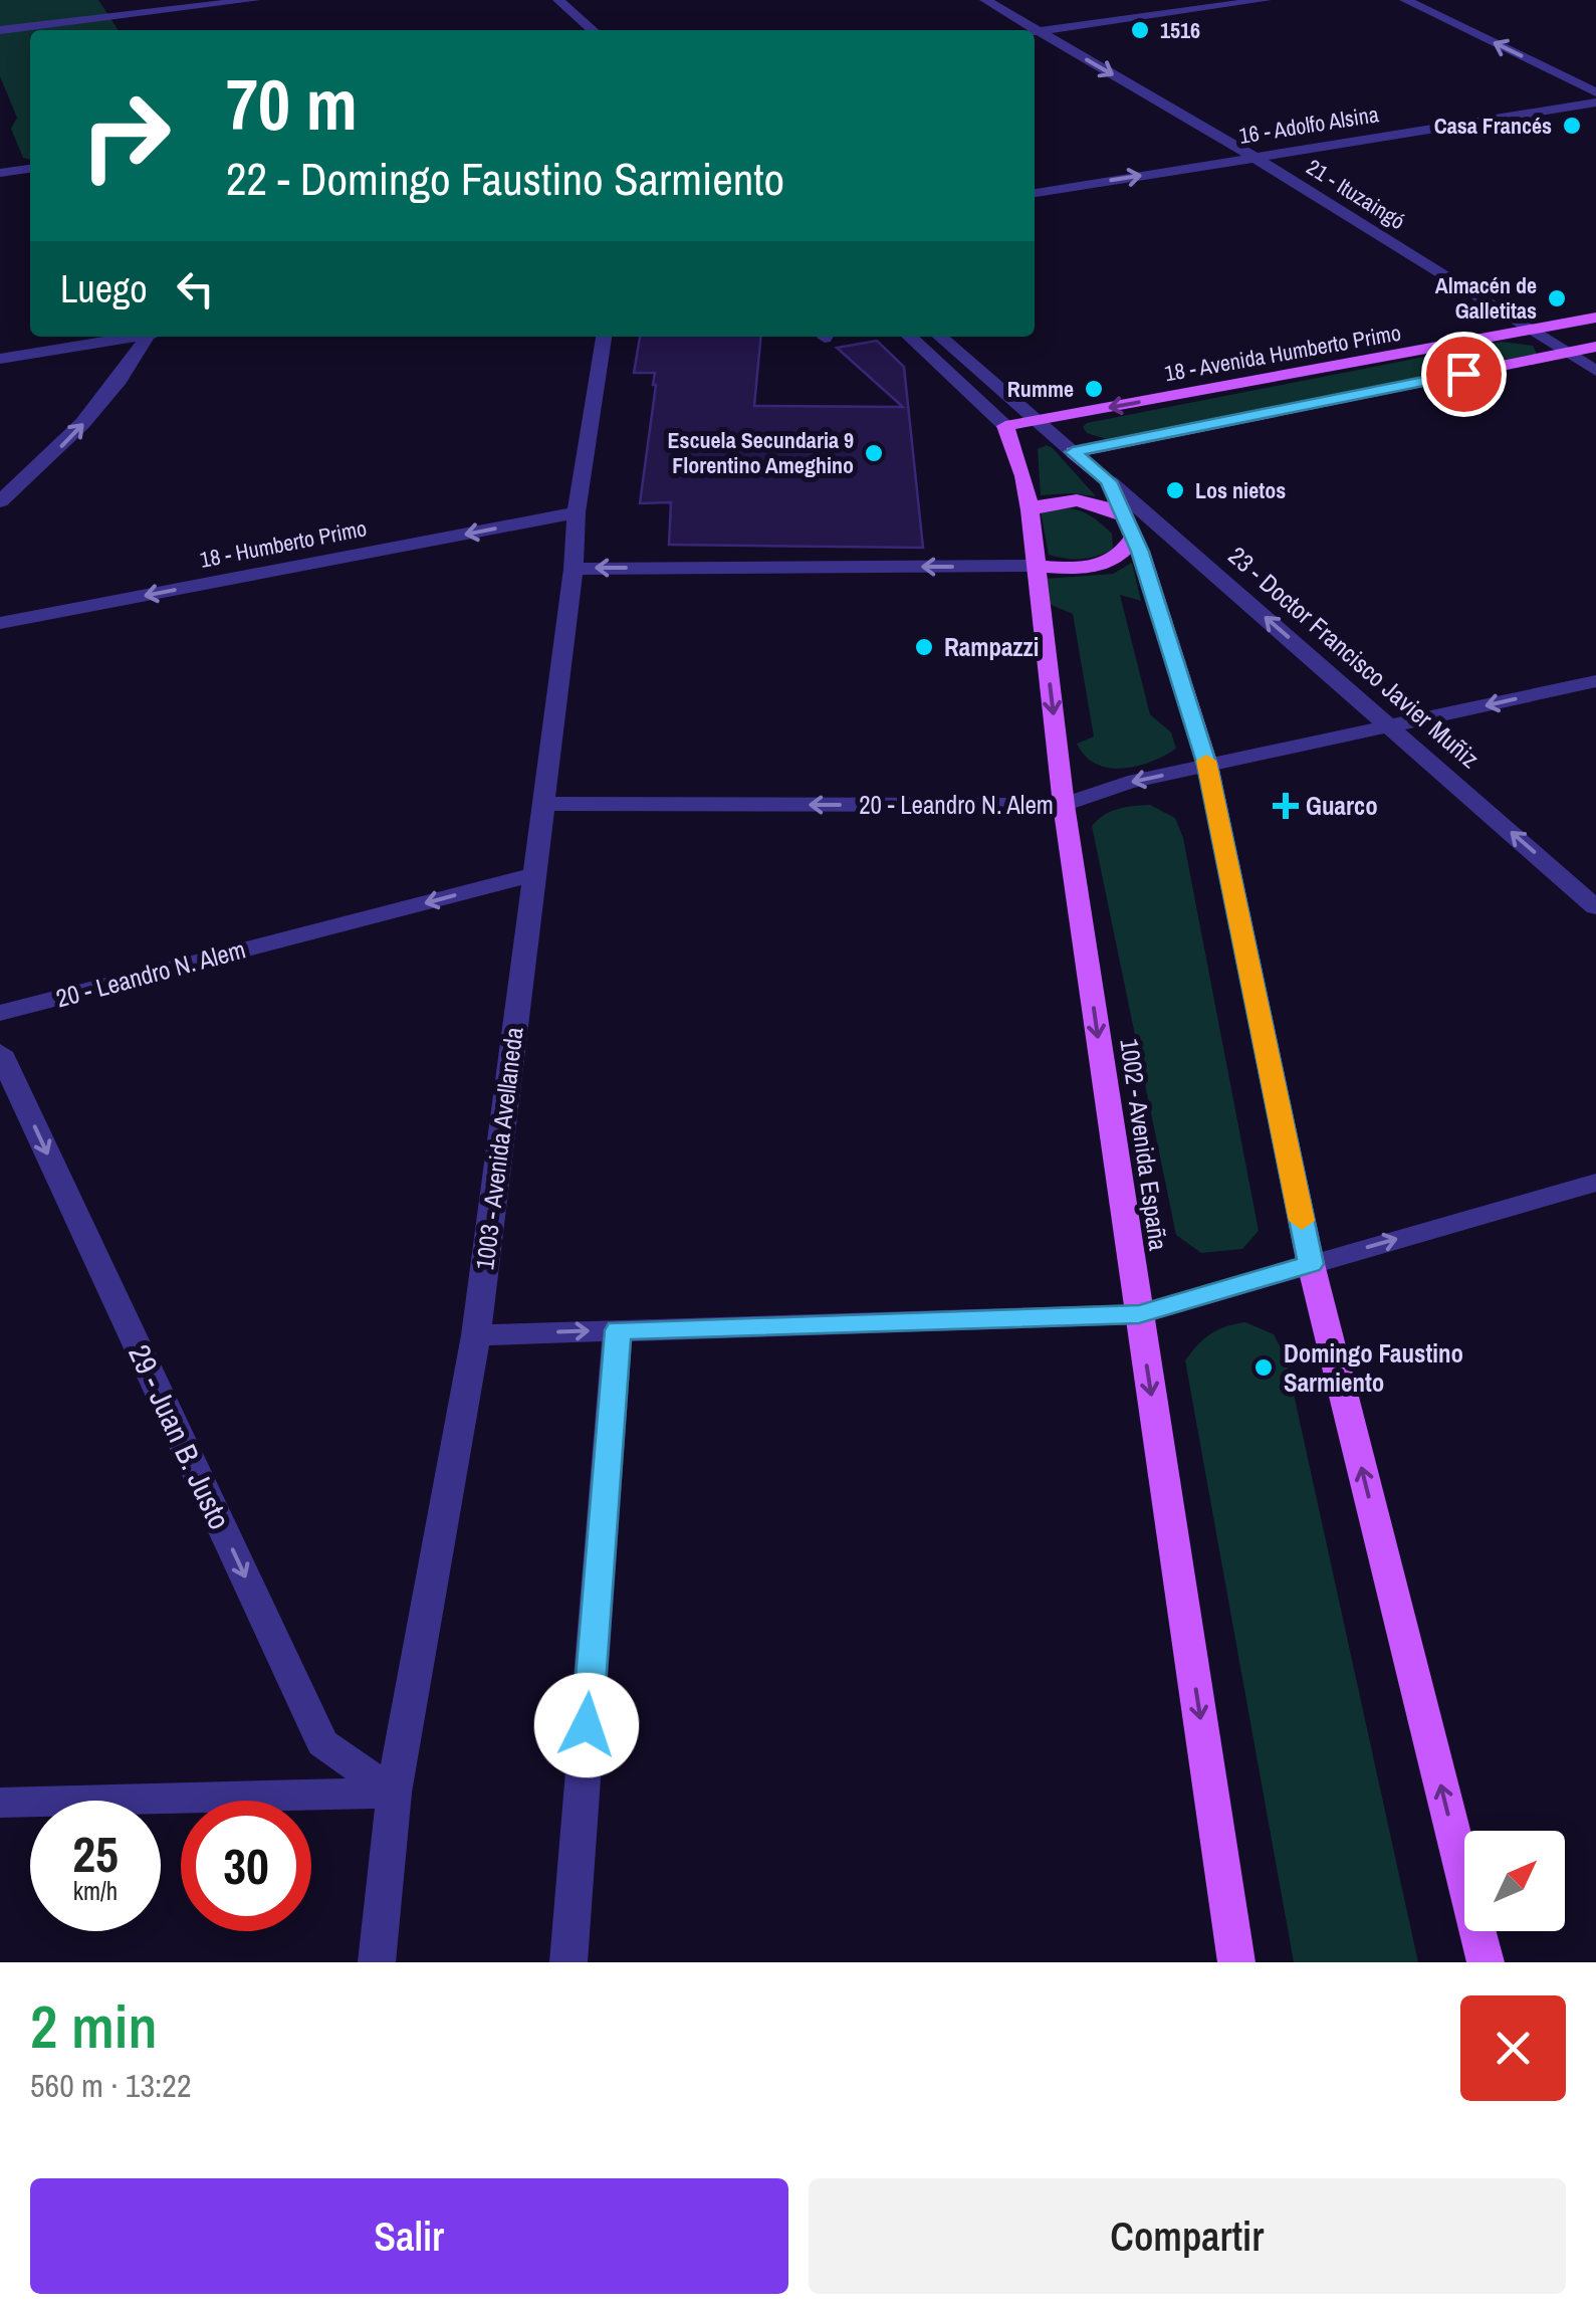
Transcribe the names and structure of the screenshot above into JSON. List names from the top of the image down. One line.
{"streets":{"main road":["18 - Avenida Humberto Primo","23 - Doctor Francisco Javier Muñiz","1002 - Avenida España"],"street":["16 - Adolfo Alsina","21 - Ituzaingó","18 - Humberto Primo","20 - Leandro N. Alem","1003 - Avenida Avellaneda","29 - Juan B. Justo"]},"crossings":[["16 - Adolfo Alsina","21 - Ituzaingó"],["21 - Ituzaingó","18 - Avenida Humberto Primo"],["18 - Humberto Primo","1003 - Avenida Avellaneda"],["23 - Doctor Francisco Javier Muñiz","20 - Leandro N. Alem"],["20 - Leandro N. Alem","1002 - Avenida España"],["20 - Leandro N. Alem","1003 - Avenida Avellaneda"],["1003 - Avenida Avellaneda","29 - Juan B. Justo"]],"one_way":["18 - Humberto Primo","23 - Doctor Francisco Javier Muñiz","20 - Leandro N. Alem","29 - Juan B. Justo"],"places":{"other":["1516","Casa Francés","Almacén de Galletitas","Rumme","Escuela Secundaria 9 Florentino Ameghino","Los nietos","Rampazzi","Domingo Faustino Sarmiento"],"health":["Guarco"]},"north":"top right","page":{"turn":["70 m","22 - Domingo Faustino Sarmiento"],"then":"Luego","speed":"25 km/h","limit":"30","heading":["2 min","560 m · 13:22"],"buttons":["Salir","Compartir"]}}
